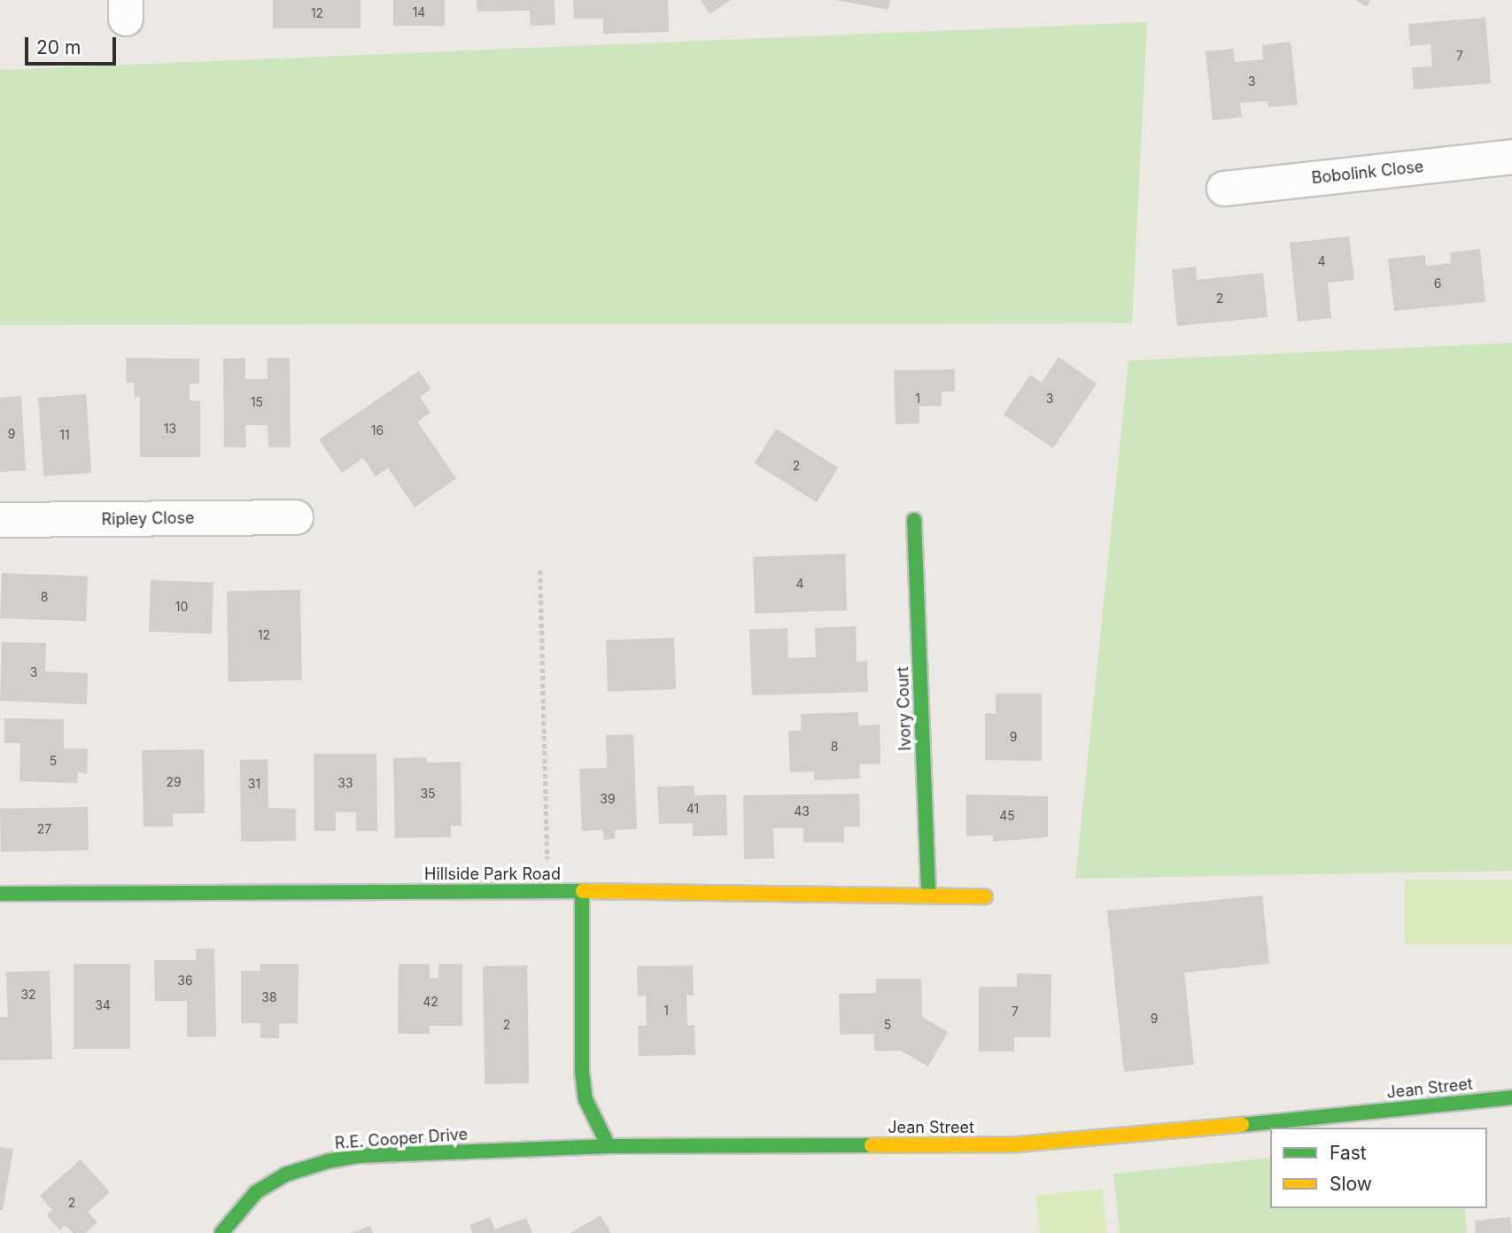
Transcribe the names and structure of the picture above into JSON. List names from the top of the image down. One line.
{"streets":{"street":["Bobolink Close","Ripley Close","Ivory Court","Hillside Park Road","Jean Street","R.E. Cooper Drive"]},"crossings":[["Ivory Court","Hillside Park Road"],["Jean Street","R.E. Cooper Drive"]],"house_numbers":["14","12","7","3","4","6","2","1","3","15","13","16","9","11","2","4","8","10","12","3","9","8","5","29","33","31","35","39","41","43","45","27","36","32","38","42","34","1","7","9","2","5","2"],"legend":["Fast","Slow"],"scale_bar":"20 m"}
